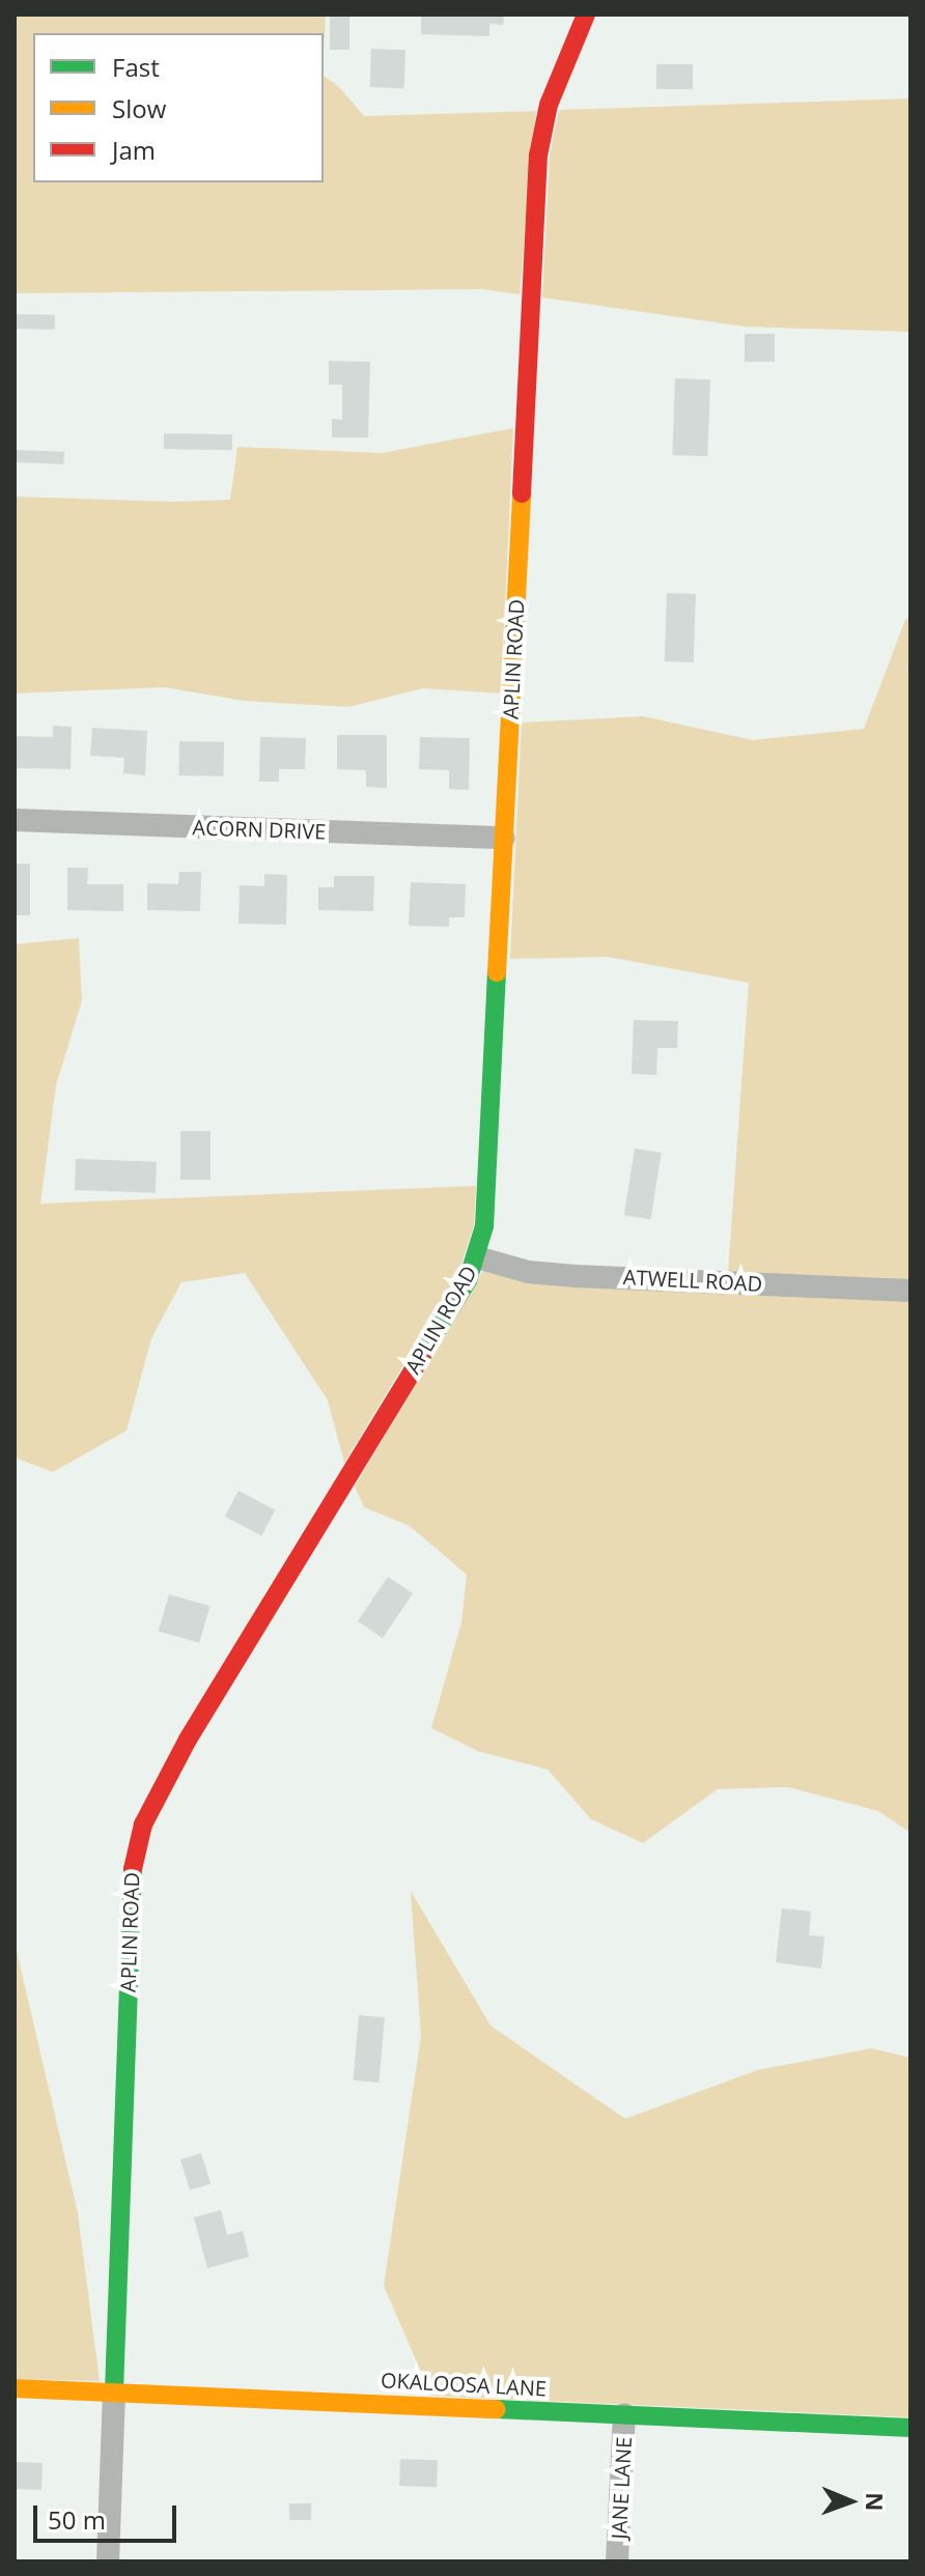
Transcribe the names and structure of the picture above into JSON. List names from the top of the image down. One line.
{"streets":{"street":["APLIN ROAD","ACORN DRIVE","ATWELL ROAD","OKALOOSA LANE","JANE LANE"]},"crossings":[["APLIN ROAD","ACORN DRIVE"],["APLIN ROAD","ATWELL ROAD"],["APLIN ROAD","OKALOOSA LANE"],["OKALOOSA LANE","JANE LANE"]],"legend":["Fast","Slow","Jam"],"scale_bar":"50 m","north":"right"}
